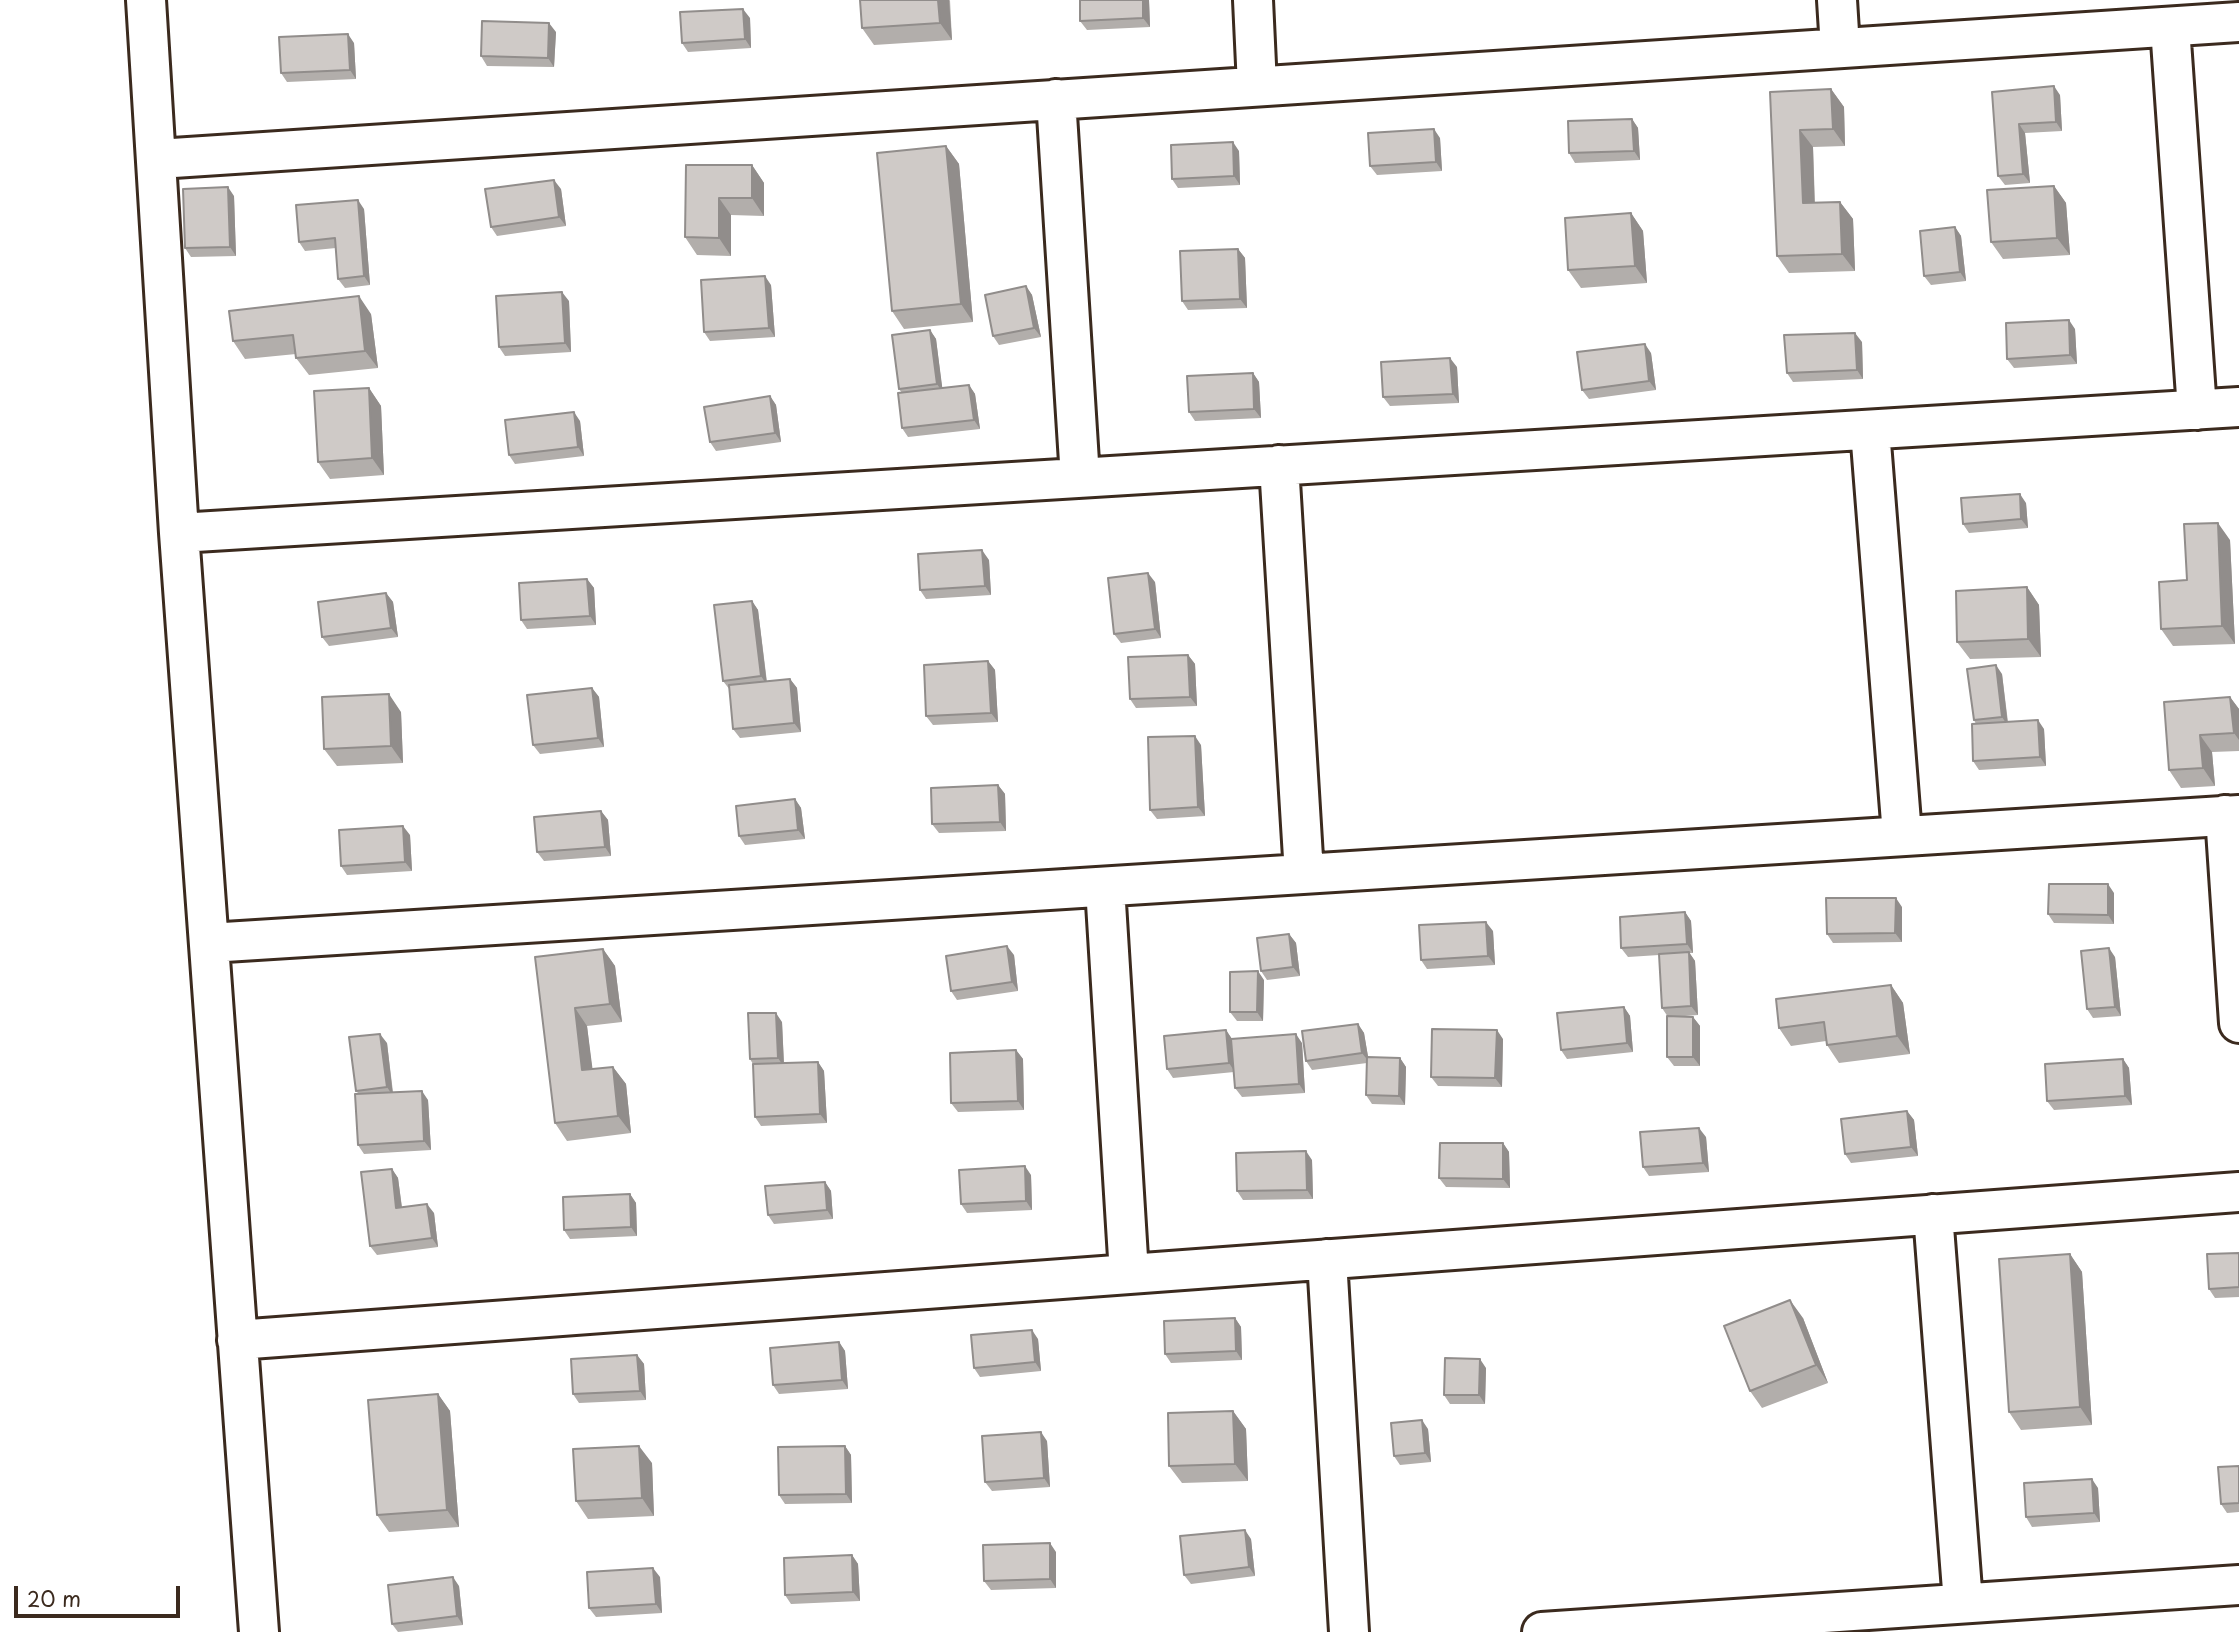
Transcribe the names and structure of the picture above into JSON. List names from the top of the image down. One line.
{"scale_bar":"20 m"}
